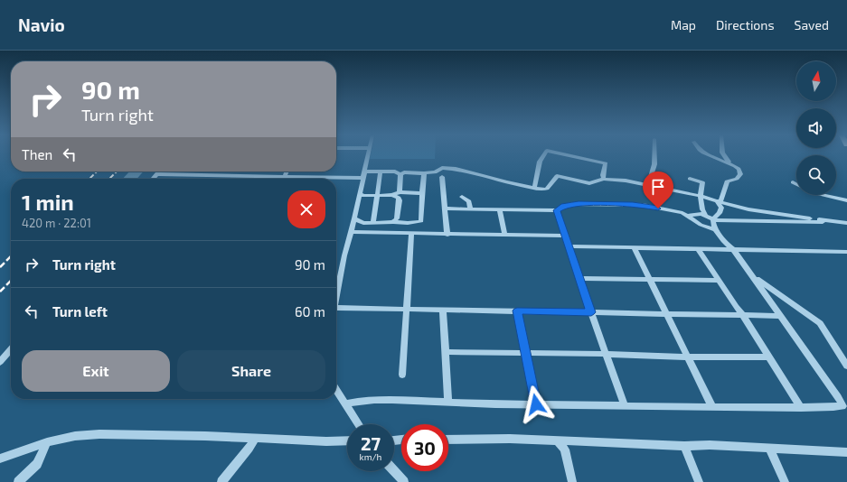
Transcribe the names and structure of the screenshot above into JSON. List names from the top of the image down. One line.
{"north":"top","page":{"header":"Navio","nav":["Map","Directions","Saved"],"turn":["90 m","Turn right"],"then":"Then","heading":["1 min","420 m · 22:01"],"list":[{"name":"Turn right","value":"90 m"},{"name":"Turn left","value":"60 m"}],"buttons":["Exit","Share"],"speed":"27 km/h","limit":"30"}}
